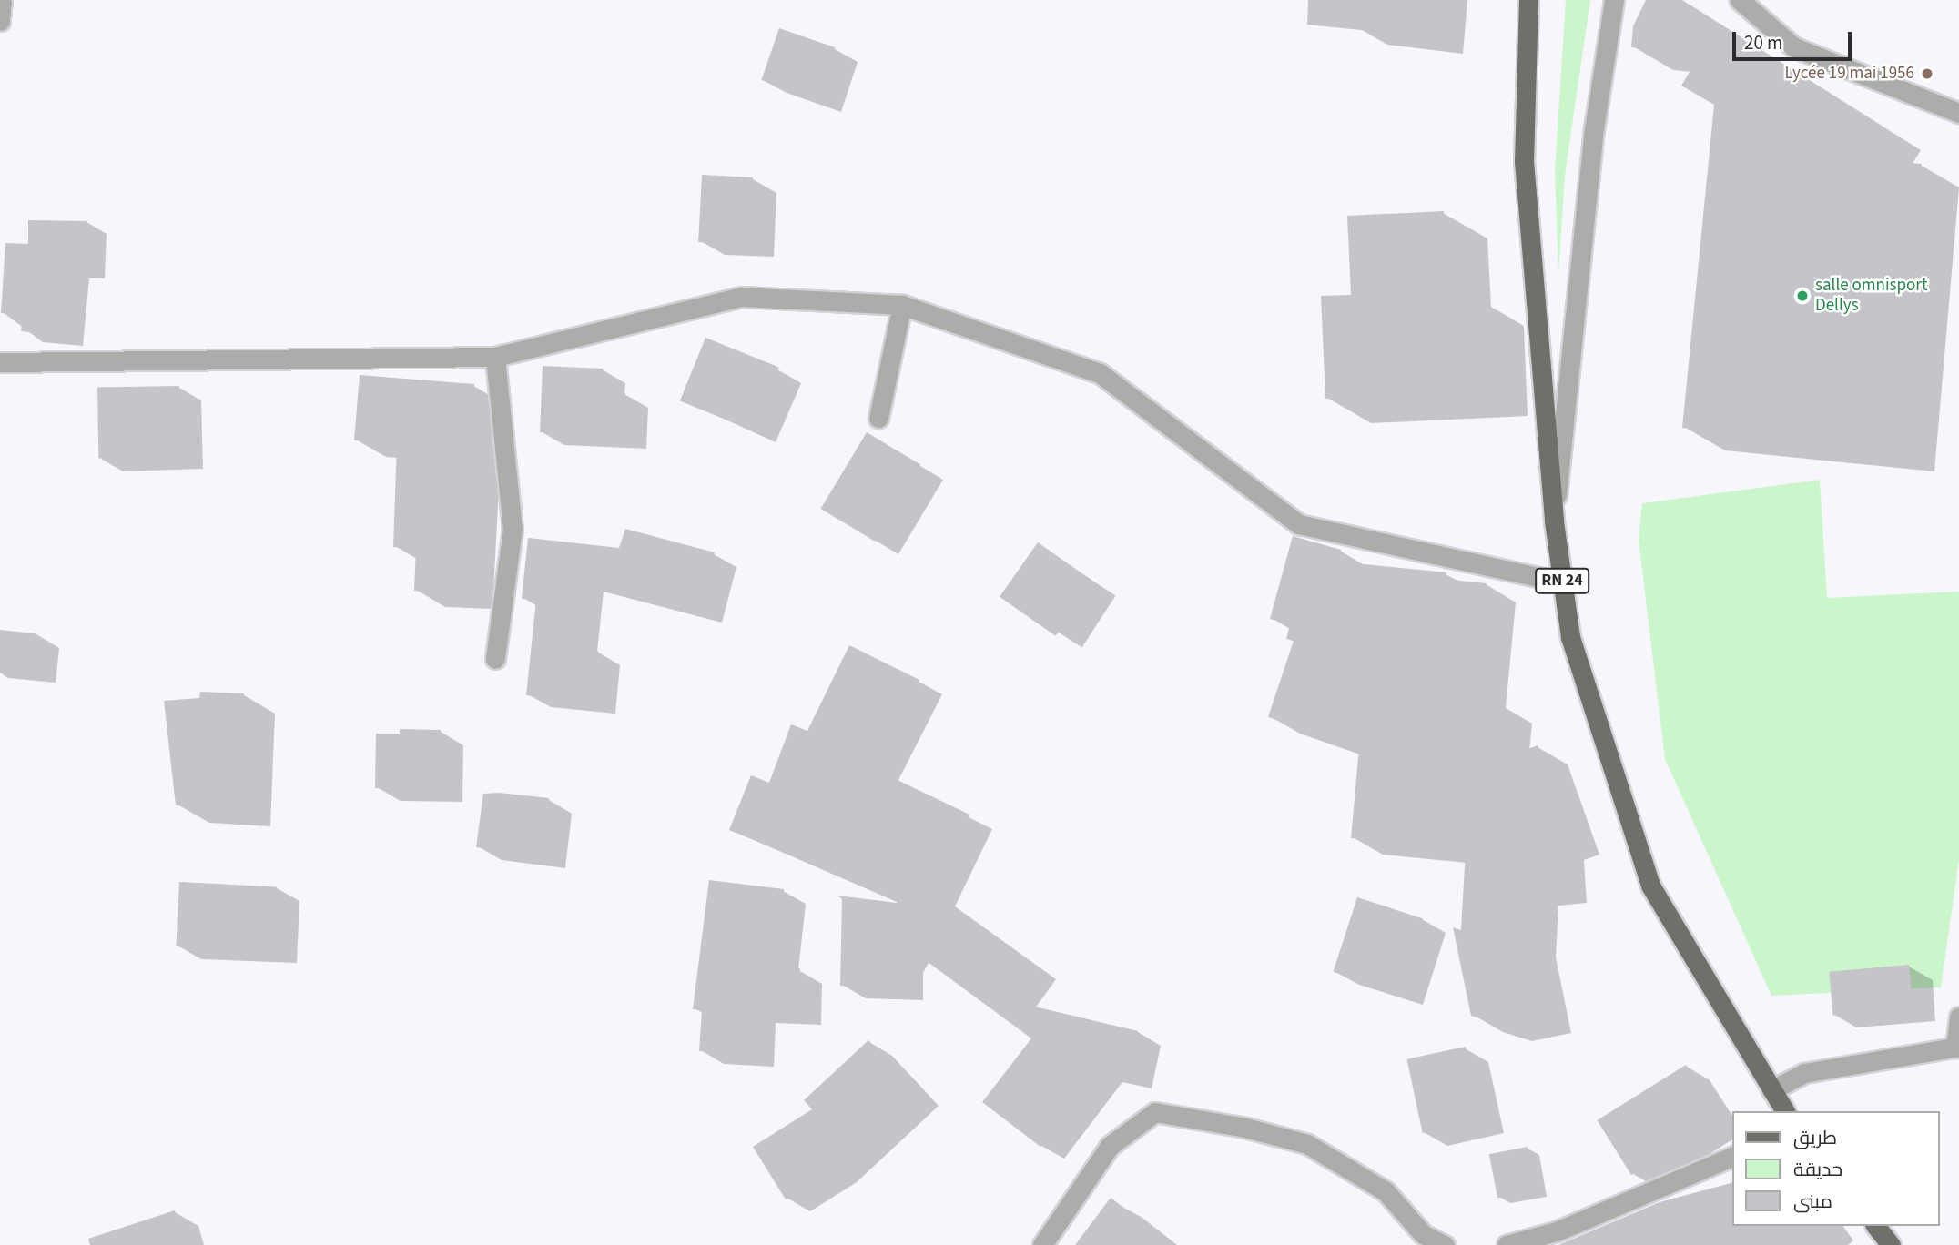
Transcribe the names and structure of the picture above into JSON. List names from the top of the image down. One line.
{"streets":{"main road":["RN 24"]},"places":["Lycée 19 mai 1956","salle omnisport Dellys"],"legend":["طريق","حديقة","مبنى"],"scale_bar":"20 m"}
